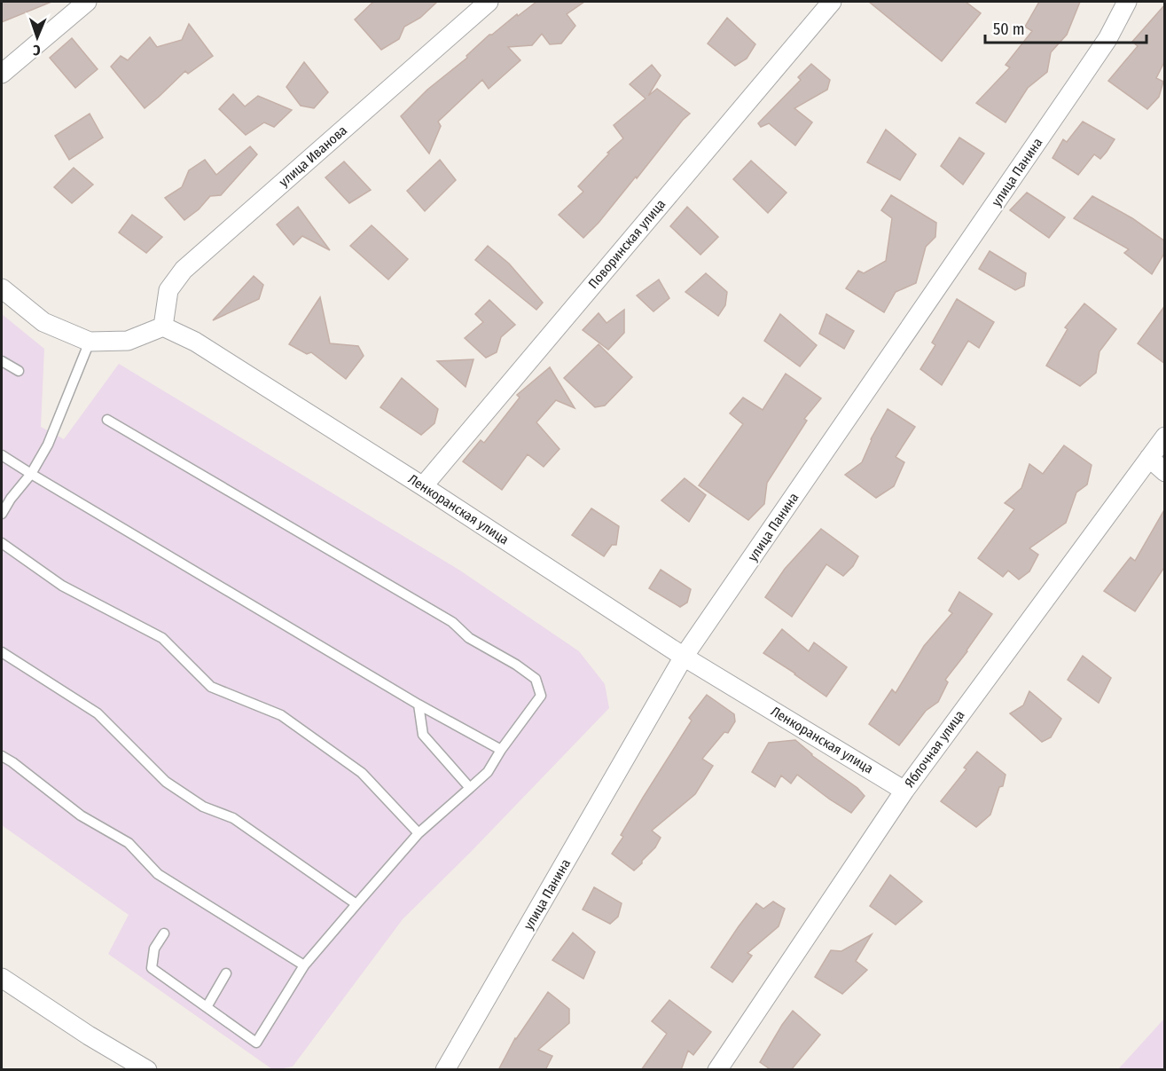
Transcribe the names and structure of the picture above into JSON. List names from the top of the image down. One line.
{"streets":{"street":["улица Иванова","улица Панина","Поворинская улица","Ленкоранская улица","Яблочная улица"]},"crossings":[["улица Иванова","Ленкоранская улица"],["улица Панина","Ленкоранская улица"],["Поворинская улица","Ленкоранская улица"],["Ленкоранская улица","Яблочная улица"]],"scale_bar":"50 m","north":"bottom"}
